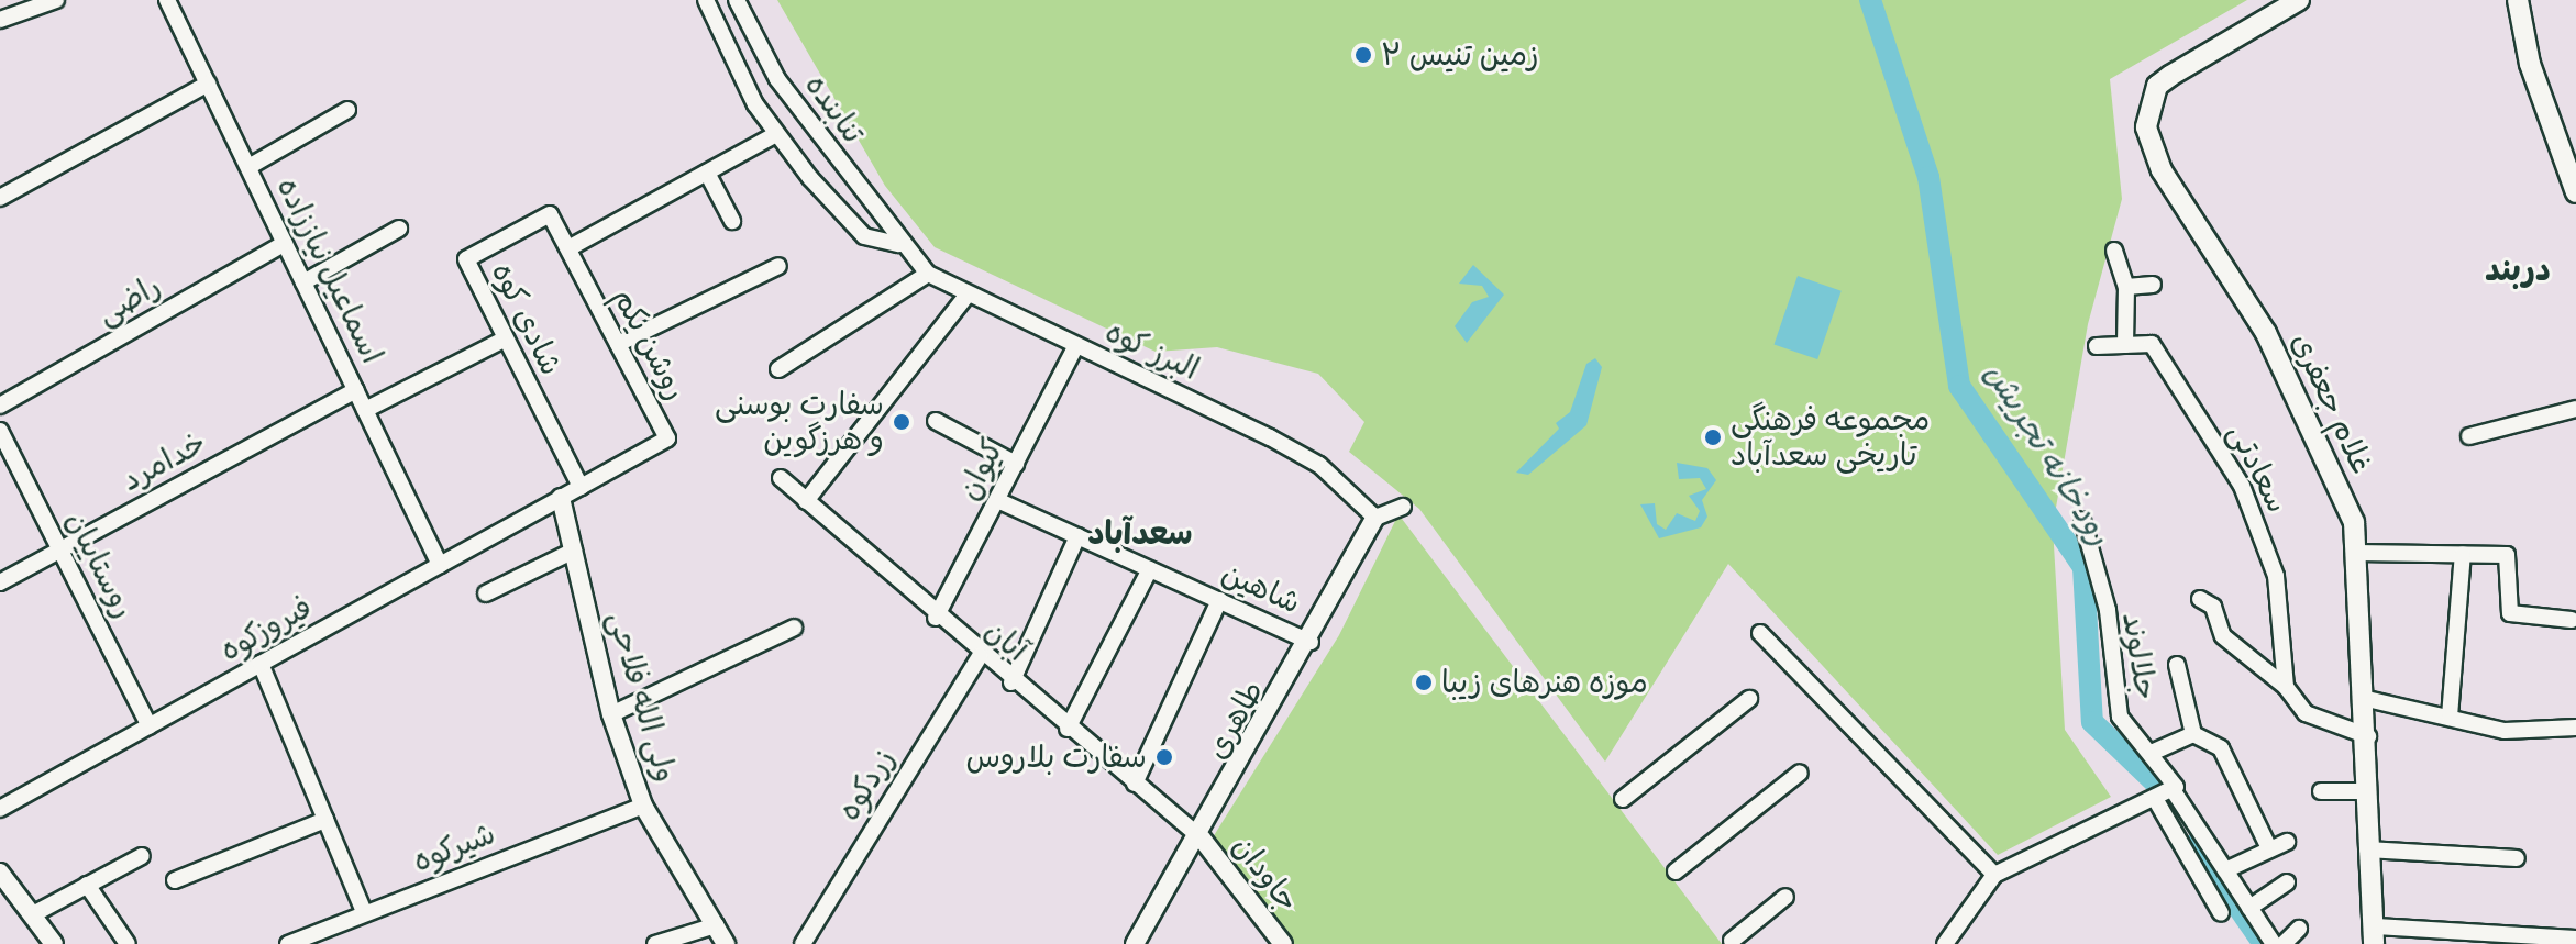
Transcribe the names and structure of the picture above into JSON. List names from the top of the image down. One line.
{"streets":{"main road":["غلام جعفری"],"street":["تنابنده","اسماعیل نیاززاده","راضی","شادی کوه","روشن یکم","البرز کوه","خدامرد","سعادتی","کیوان","روستاییان","شاهین","فیروزکوه","آبان","جلالوند","ولی‌ الله فلاحی","طاهری","زردکوه","شیرکوه","جاودان"]},"crossings":[["تنابنده","البرز کوه"],["اسماعیل نیاززاده","راضی"],["اسماعیل نیاززاده","خدامرد"],["اسماعیل نیاززاده","فیروزکوه"],["شادی کوه","روشن یکم"],["روشن یکم","فیروزکوه"],["روشن یکم","ولی‌ الله فلاحی"],["البرز کوه","کیوان"],["البرز کوه","طاهری"],["خدامرد","روستاییان"],["کیوان","شاهین"],["کیوان","آبان"],["روستاییان","فیروزکوه"],["شاهین","طاهری"],["فیروزکوه","ولی‌ الله فلاحی"],["آبان","طاهری"],["آبان","زردکوه"],["آبان","جاودان"],["ولی‌ الله فلاحی","شیرکوه"],["طاهری","جاودان"]],"districts":["دربند","سعدآباد"],"water":["رودخانه تجریش"],"places":["زمین تنیس ۲","سفارت بوسنی و هرزگوین","مجموعه فرهنگی تاریخی سعدآباد","موزه هنرهای زیبا","سفارت بلاروس"]}
